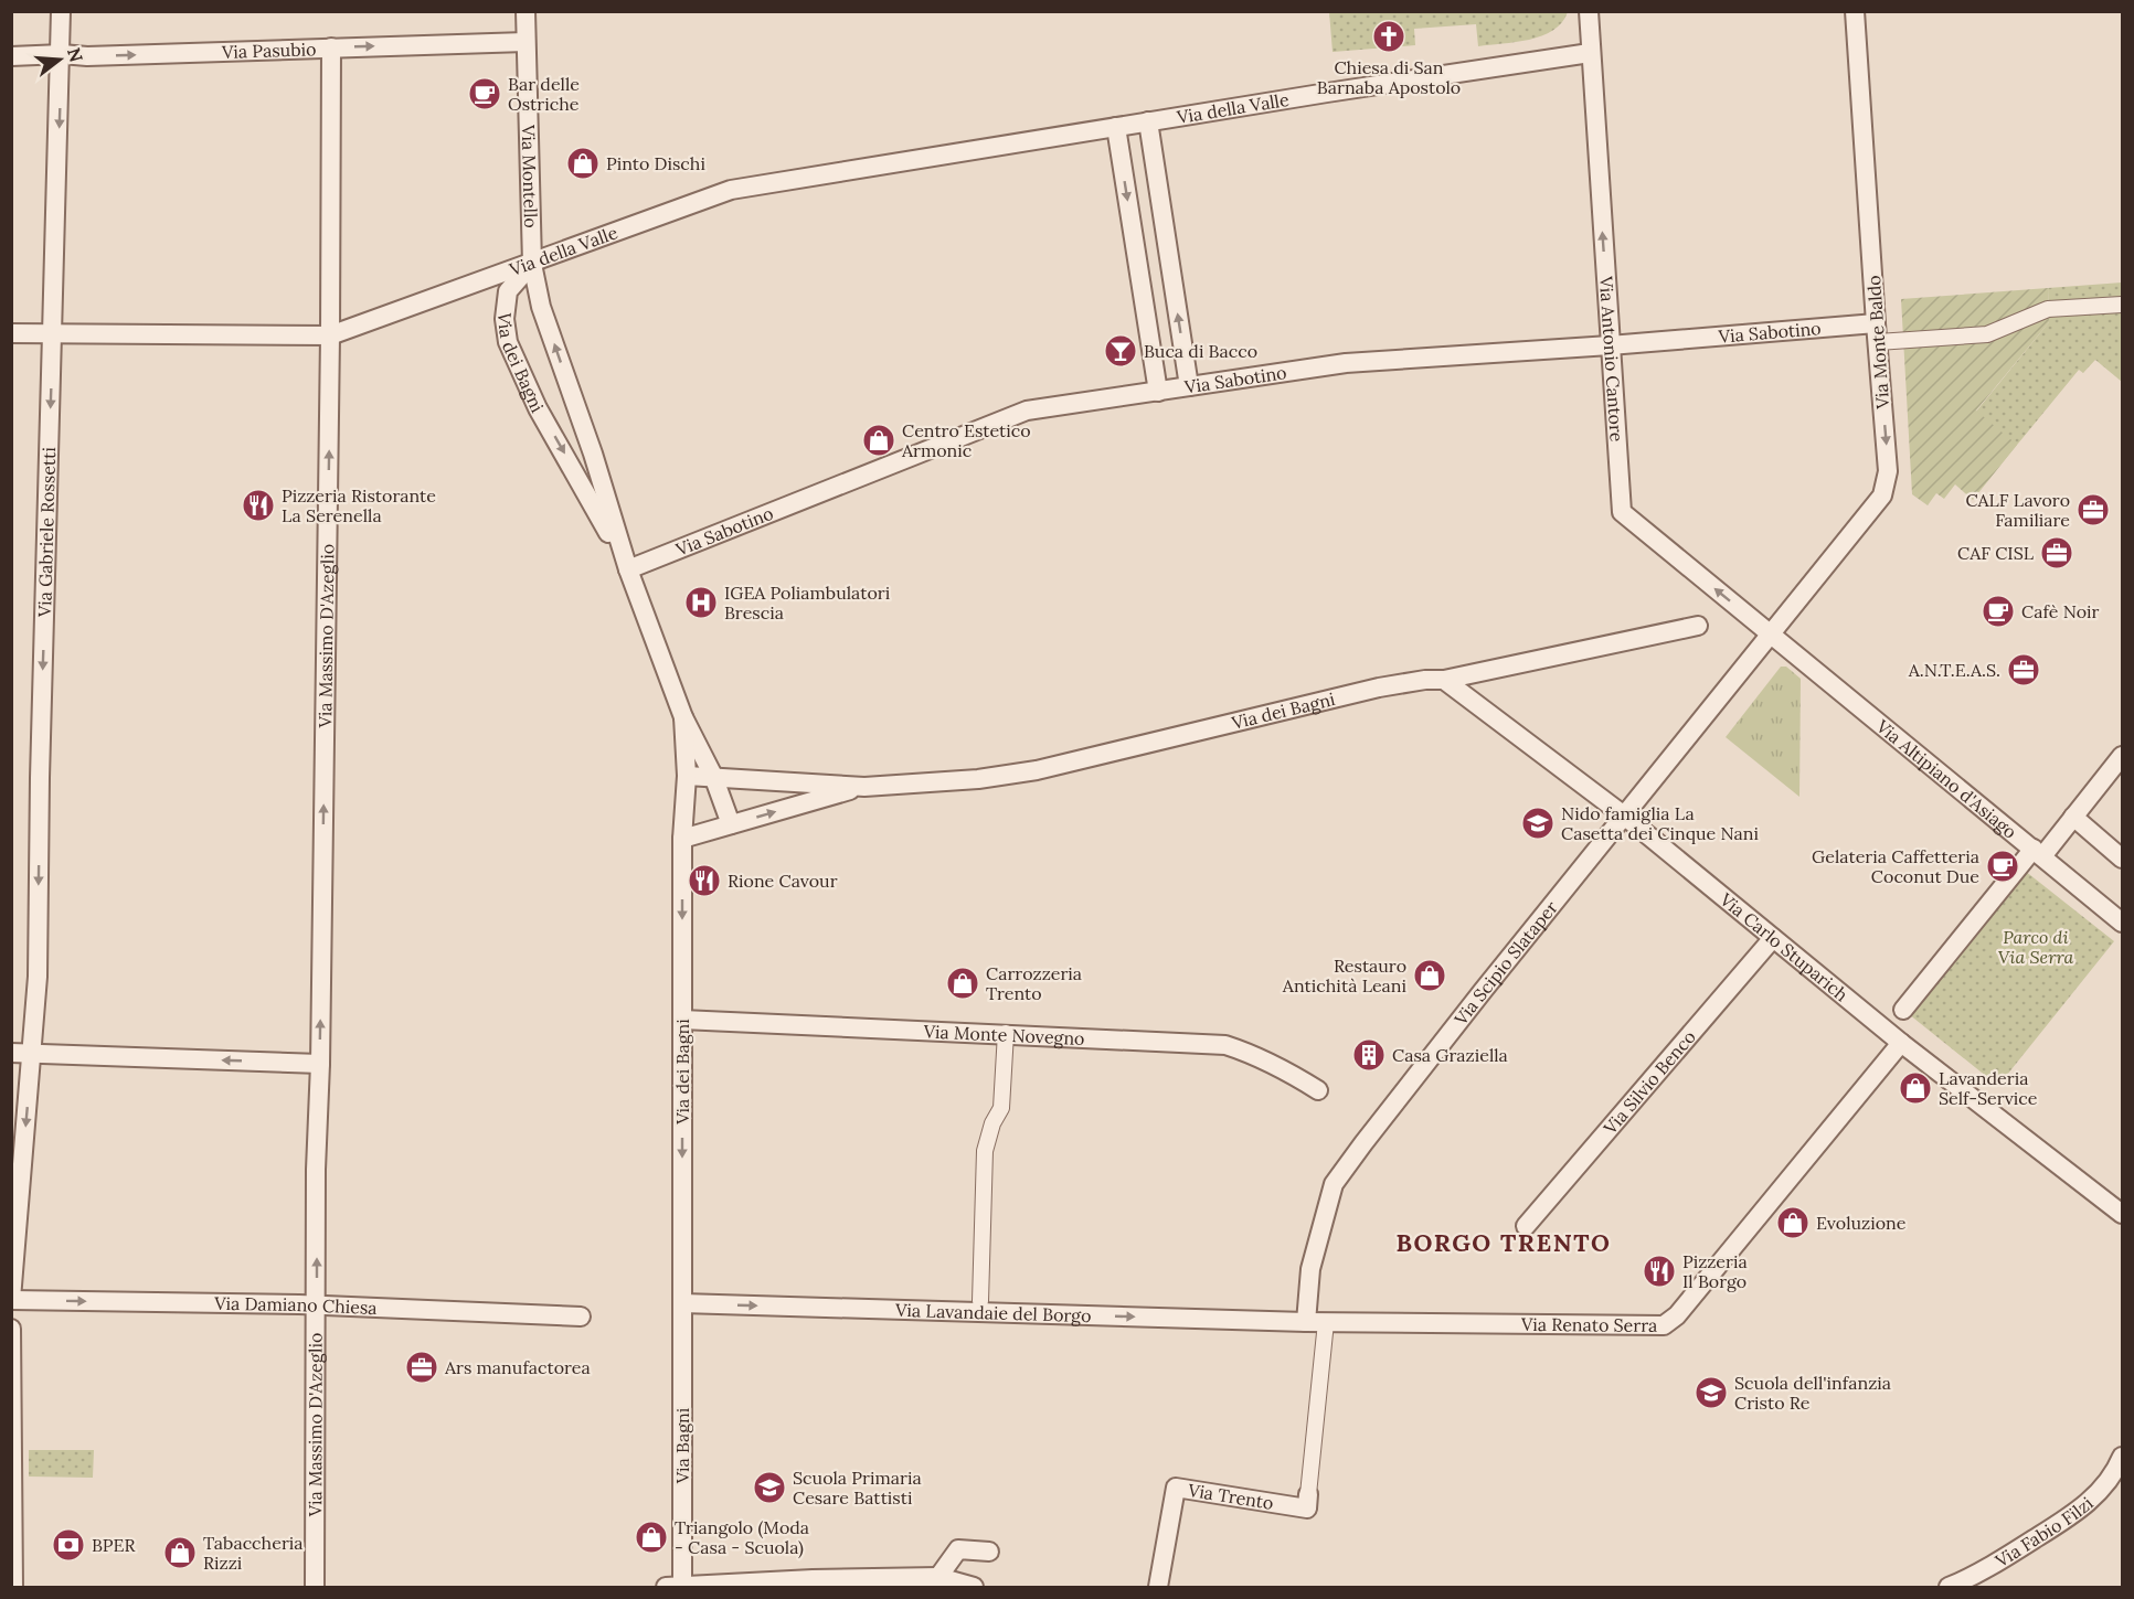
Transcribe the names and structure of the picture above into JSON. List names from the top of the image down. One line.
{"streets":{"street":["Via Pasubio","Via della Valle","Via Montello","Via Sabotino","Via Monte Baldo","Via Antonio Cantore","Via dei Bagni","Via Gabriele Rossetti","Via Massimo D'Azeglio","Via Altipiano d'Asiago","Via Carlo Stuparich","Via Scipio Slataper","Via Monte Novegno","Via Silvio Benco","Via Damiano Chiesa","Via Lavandaie del Borgo","Via Renato Serra","Via Bagni","Via Trento","Via Fabio Filzi"]},"crossings":[["Via Pasubio","Via Montello"],["Via Pasubio","Via Gabriele Rossetti"],["Via Pasubio","Via Massimo D'Azeglio"],["Via della Valle","Via Montello"],["Via della Valle","Via Antonio Cantore"],["Via della Valle","Via dei Bagni"],["Via della Valle","Via Gabriele Rossetti"],["Via della Valle","Via Massimo D'Azeglio"],["Via Montello","Via dei Bagni"],["Via Sabotino","Via Monte Baldo"],["Via Sabotino","Via Antonio Cantore"],["Via Sabotino","Via dei Bagni"],["Via Monte Baldo","Via Antonio Cantore"],["Via Monte Baldo","Via Altipiano d'Asiago"],["Via Monte Baldo","Via Scipio Slataper"],["Via Antonio Cantore","Via Altipiano d'Asiago"],["Via Antonio Cantore","Via Scipio Slataper"],["Via dei Bagni","Via Carlo Stuparich"],["Via dei Bagni","Via Monte Novegno"],["Via dei Bagni","Via Lavandaie del Borgo"],["Via dei Bagni","Via Bagni"],["Via Gabriele Rossetti","Via Damiano Chiesa"],["Via Massimo D'Azeglio","Via Damiano Chiesa"],["Via Altipiano d'Asiago","Via Scipio Slataper"],["Via Carlo Stuparich","Via Scipio Slataper"],["Via Carlo Stuparich","Via Silvio Benco"],["Via Carlo Stuparich","Via Renato Serra"],["Via Scipio Slataper","Via Lavandaie del Borgo"],["Via Scipio Slataper","Via Renato Serra"],["Via Lavandaie del Borgo","Via Renato Serra"],["Via Lavandaie del Borgo","Via Bagni"]],"one_way":["Via Pasubio","Via Monte Baldo","Via Antonio Cantore","Via Gabriele Rossetti","Via Massimo D'Azeglio","Via Damiano Chiesa","Via Lavandaie del Borgo"],"districts":["BORGO TRENTO"],"parks":["Parco di Via Serra"],"places":{"church":["Chiesa di San Barnaba Apostolo"],"cafe":["Bar delle Ostriche","Cafè Noir","Gelateria Caffetteria Coconut Due"],"shop":["Pinto Dischi","Centro Estetico Armonic","Restauro Antichità Leani","Carrozzeria Trento","Lavanderia Self-Service","Evoluzione","Triangolo (Moda - Casa - Scuola)","Tabaccheria Rizzi"],"bar":["Buca di Bacco"],"restaurant":["Pizzeria Ristorante La Serenella","Rione Cavour","Pizzeria Il Borgo"],"office":["CALF Lavoro Familiare","CAF CISL","A.N.T.E.A.S.","Ars manufactorea"],"hospital":["IGEA Poliambulatori Brescia"],"school or university":["Nido famiglia La Casetta dei Cinque Nani","Scuola dell'infanzia Cristo Re","Scuola Primaria Cesare Battisti"],"building":["Casa Graziella"],"bank":["BPER"]},"north":"right"}
